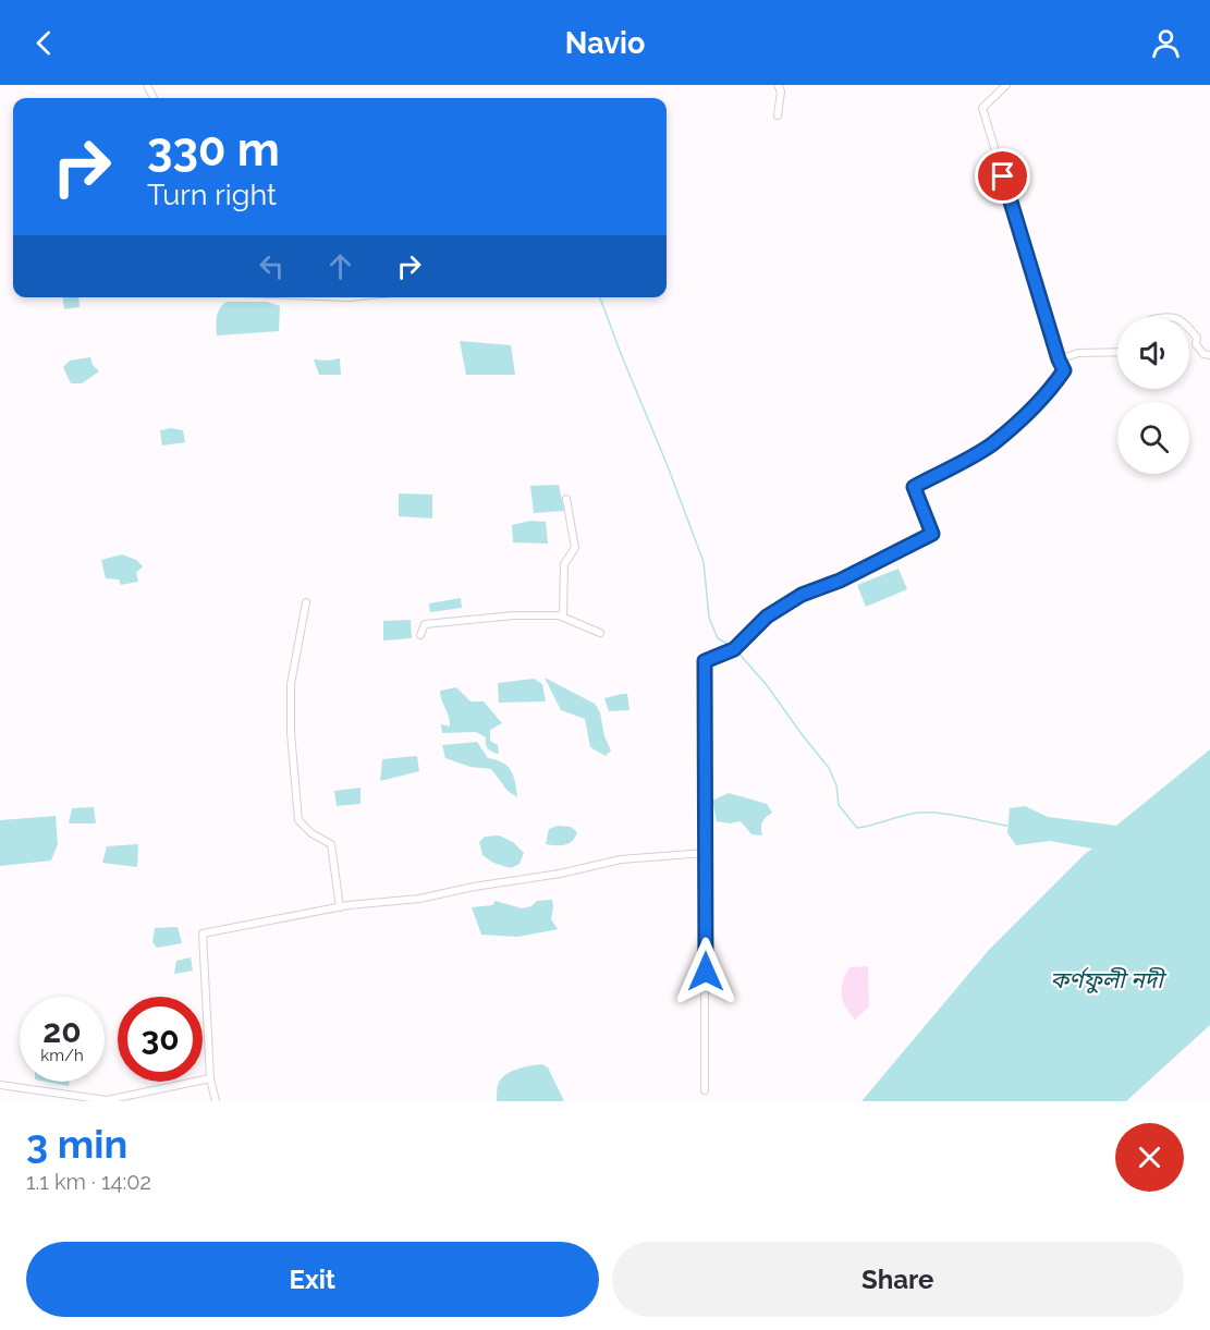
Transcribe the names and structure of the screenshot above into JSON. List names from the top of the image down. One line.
{"water":["কর্ণফুলী নদী"],"page":{"header":"Navio","turn":["330 m","Turn right"],"speed":"20 km/h","limit":"30","heading":["3 min","1.1 km · 14:02"],"buttons":["Exit","Share"]}}
